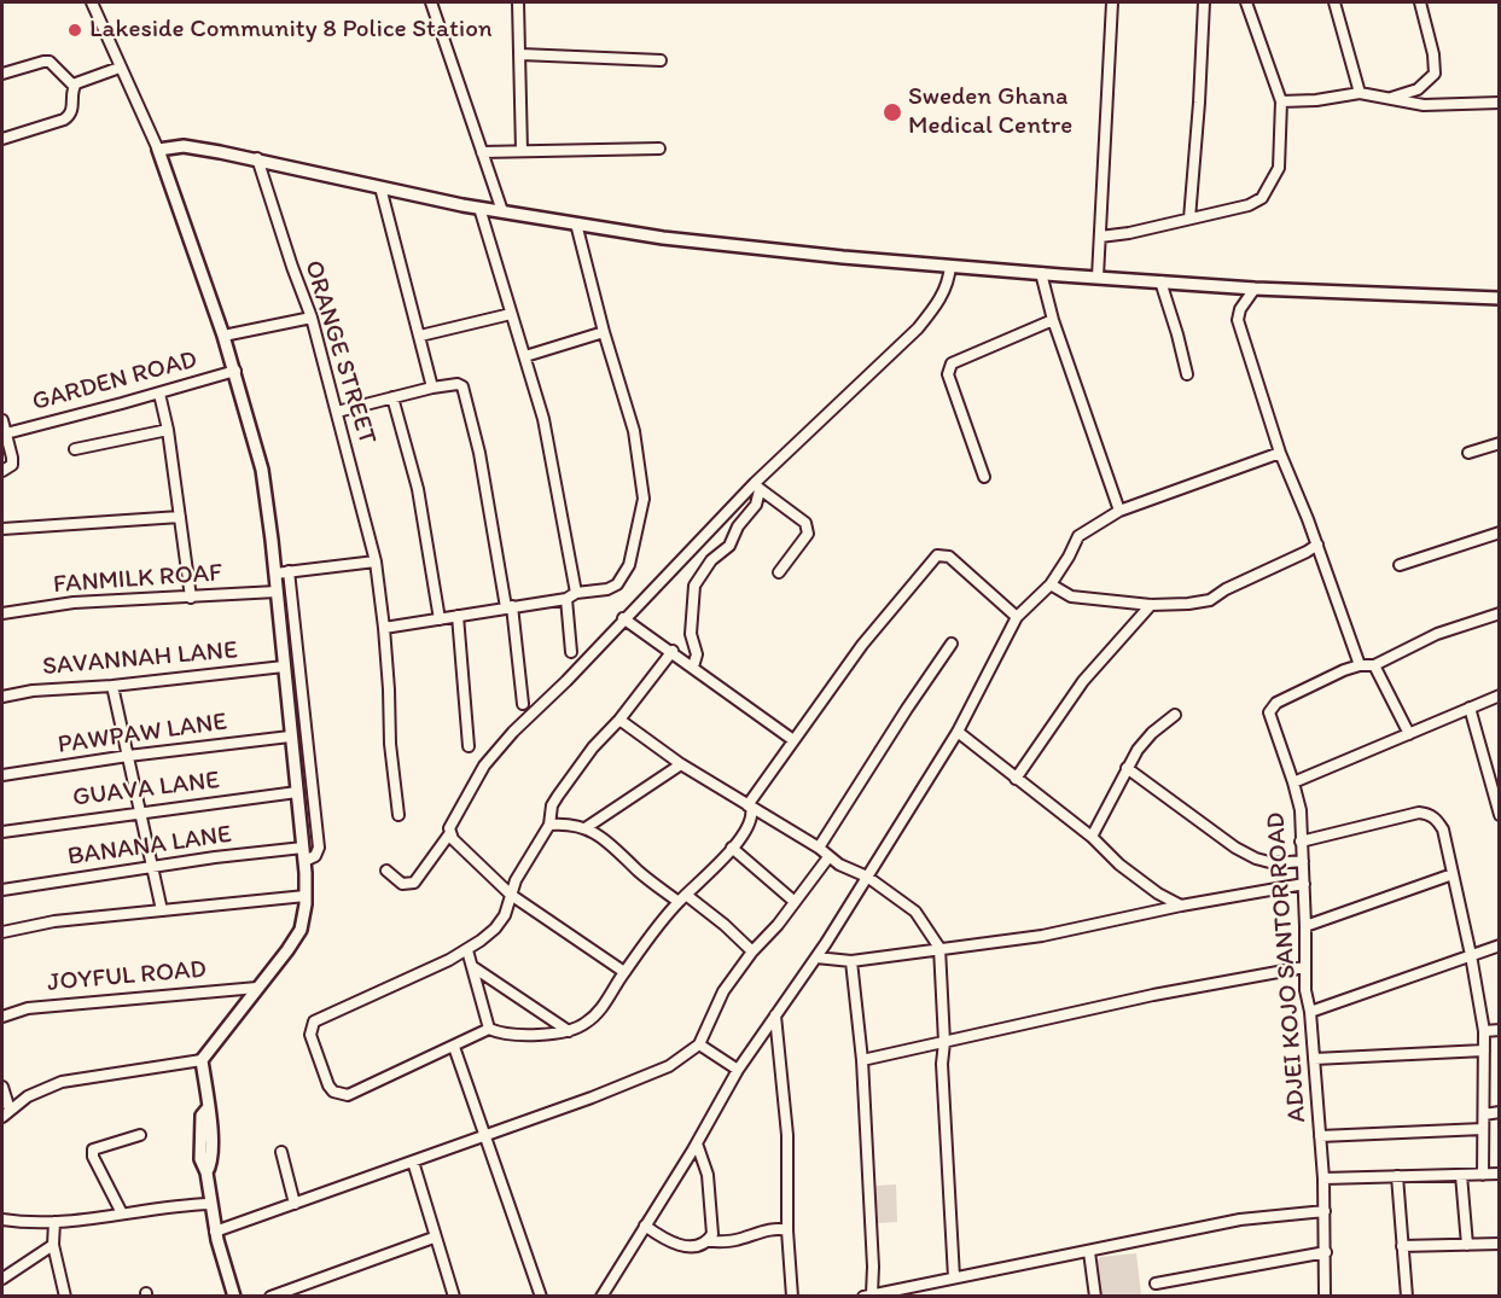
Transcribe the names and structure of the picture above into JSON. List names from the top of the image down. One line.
{"streets":{"street":["ORANGE STREET","GARDEN ROAD","FANMILK ROAF","SAVANNAH LANE","PAWPAW LANE","GUAVA LANE","BANANA LANE","ADJEI KOJO SANTOR ROAD","JOYFUL ROAD"]},"places":["Lakeside Community 8 Police Station","Sweden Ghana Medical Centre"]}
